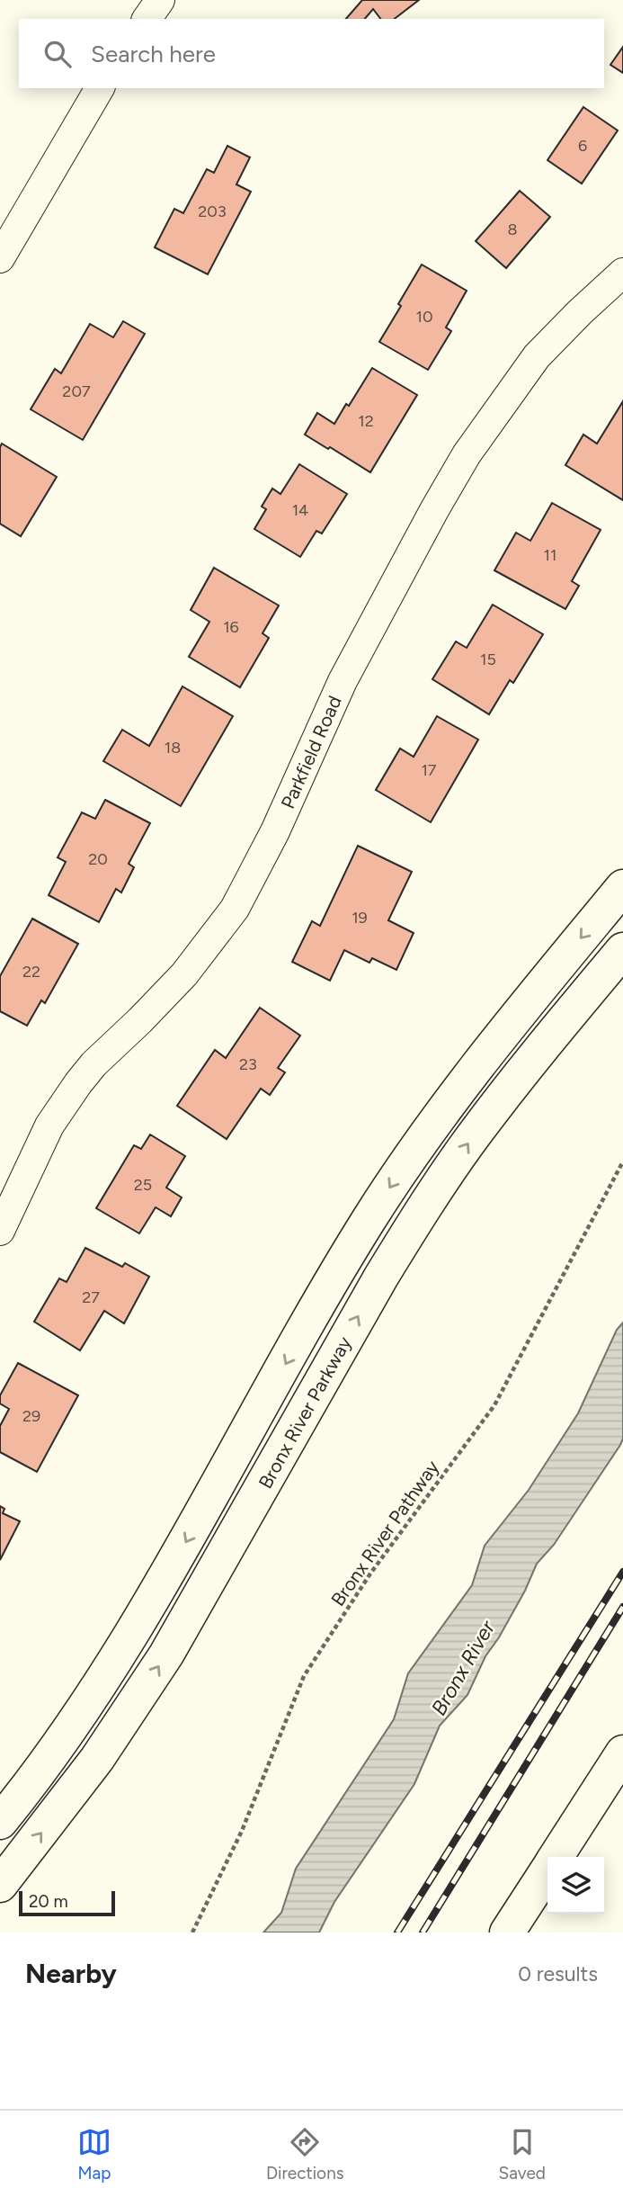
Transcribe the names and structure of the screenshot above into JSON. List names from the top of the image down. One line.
{"streets":{"main road":["Bronx River Parkway"],"street":["Parkfield Road"],"path":["Bronx River Pathway"]},"water":["Bronx River"],"house_numbers":["6","203","8","10","207","12","14","11","16","15","18","17","20","19","22","23","25","27","29"],"scale_bar":"20 m","page":{"search":"Search here","scale":"20 m","heading":["Nearby","0 results"],"nav":["Map","Directions","Saved"]}}
